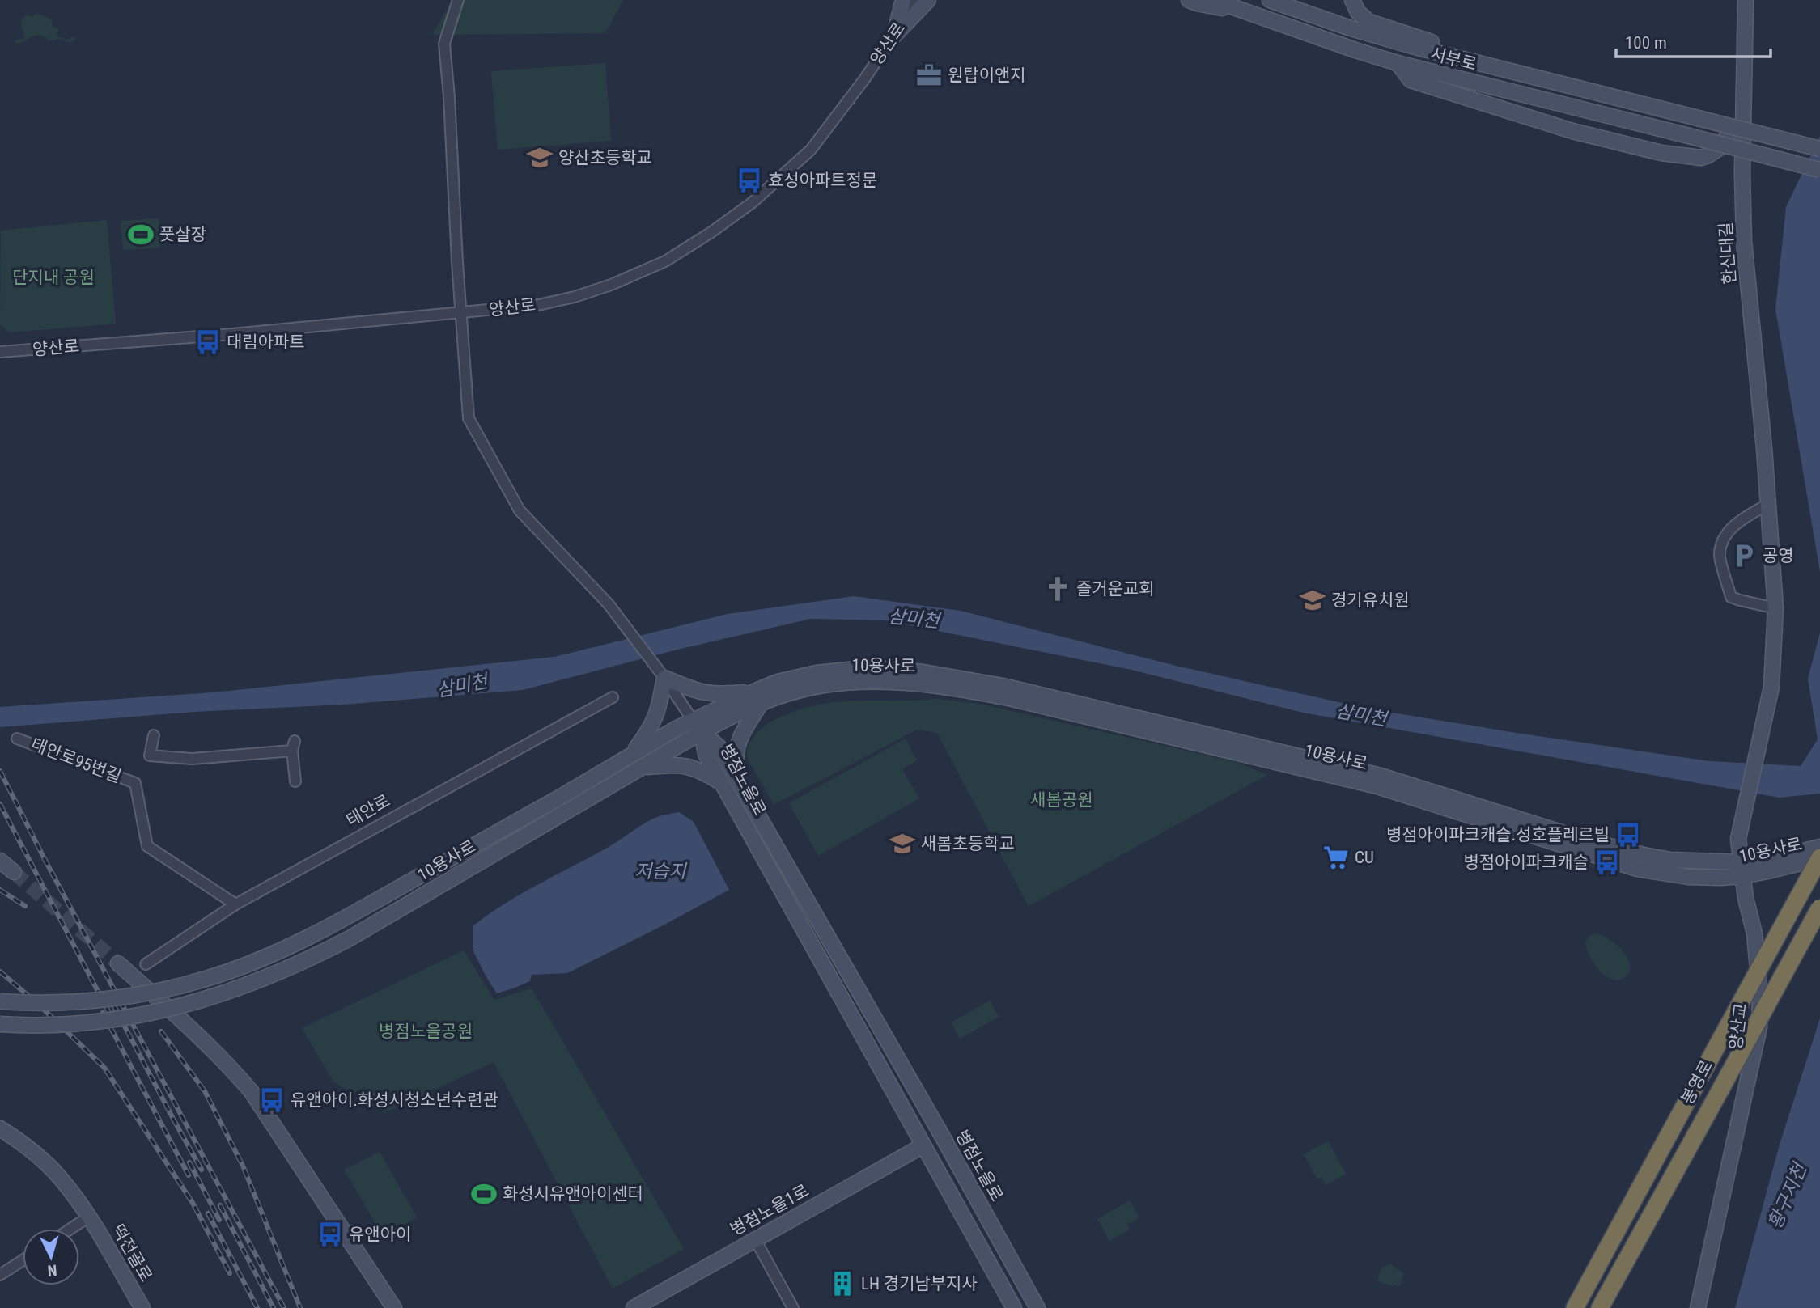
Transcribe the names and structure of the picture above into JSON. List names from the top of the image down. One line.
{"streets":{"highway":["봉영로"],"street":["양산로","서부로","한신대길","10용사로","태안로95번길","병점노을로","태안로","양산교","병점노을1로","떡전골로"]},"crossings":[["한신대길","양산교"],["10용사로","병점노을로"],["10용사로","양산교"],["10용사로","봉영로"],["태안로95번길","태안로"],["병점노을로","병점노을1로"]],"water":["삼미천","저습지","황구지천"],"parks":["단지내 공원","새봄공원","병점노을공원"],"places":{"office":["원탑이앤지"],"school or university":["양산초등학교","경기유치원","새봄초등학교"],"bus stop":["효성아파트정문","대림아파트","병점아이파크캐슬.성호플레르빌","병점아이파크캐슬","유앤아이.화성시청소년수련관","유앤아이"],"sports":["풋살장","화성시유앤아이센터"],"parking":["공영"],"church":["즐거운교회"],"supermarket":["CU"],"building":["LH 경기남부지사"]},"scale_bar":"100 m","north":"bottom"}
